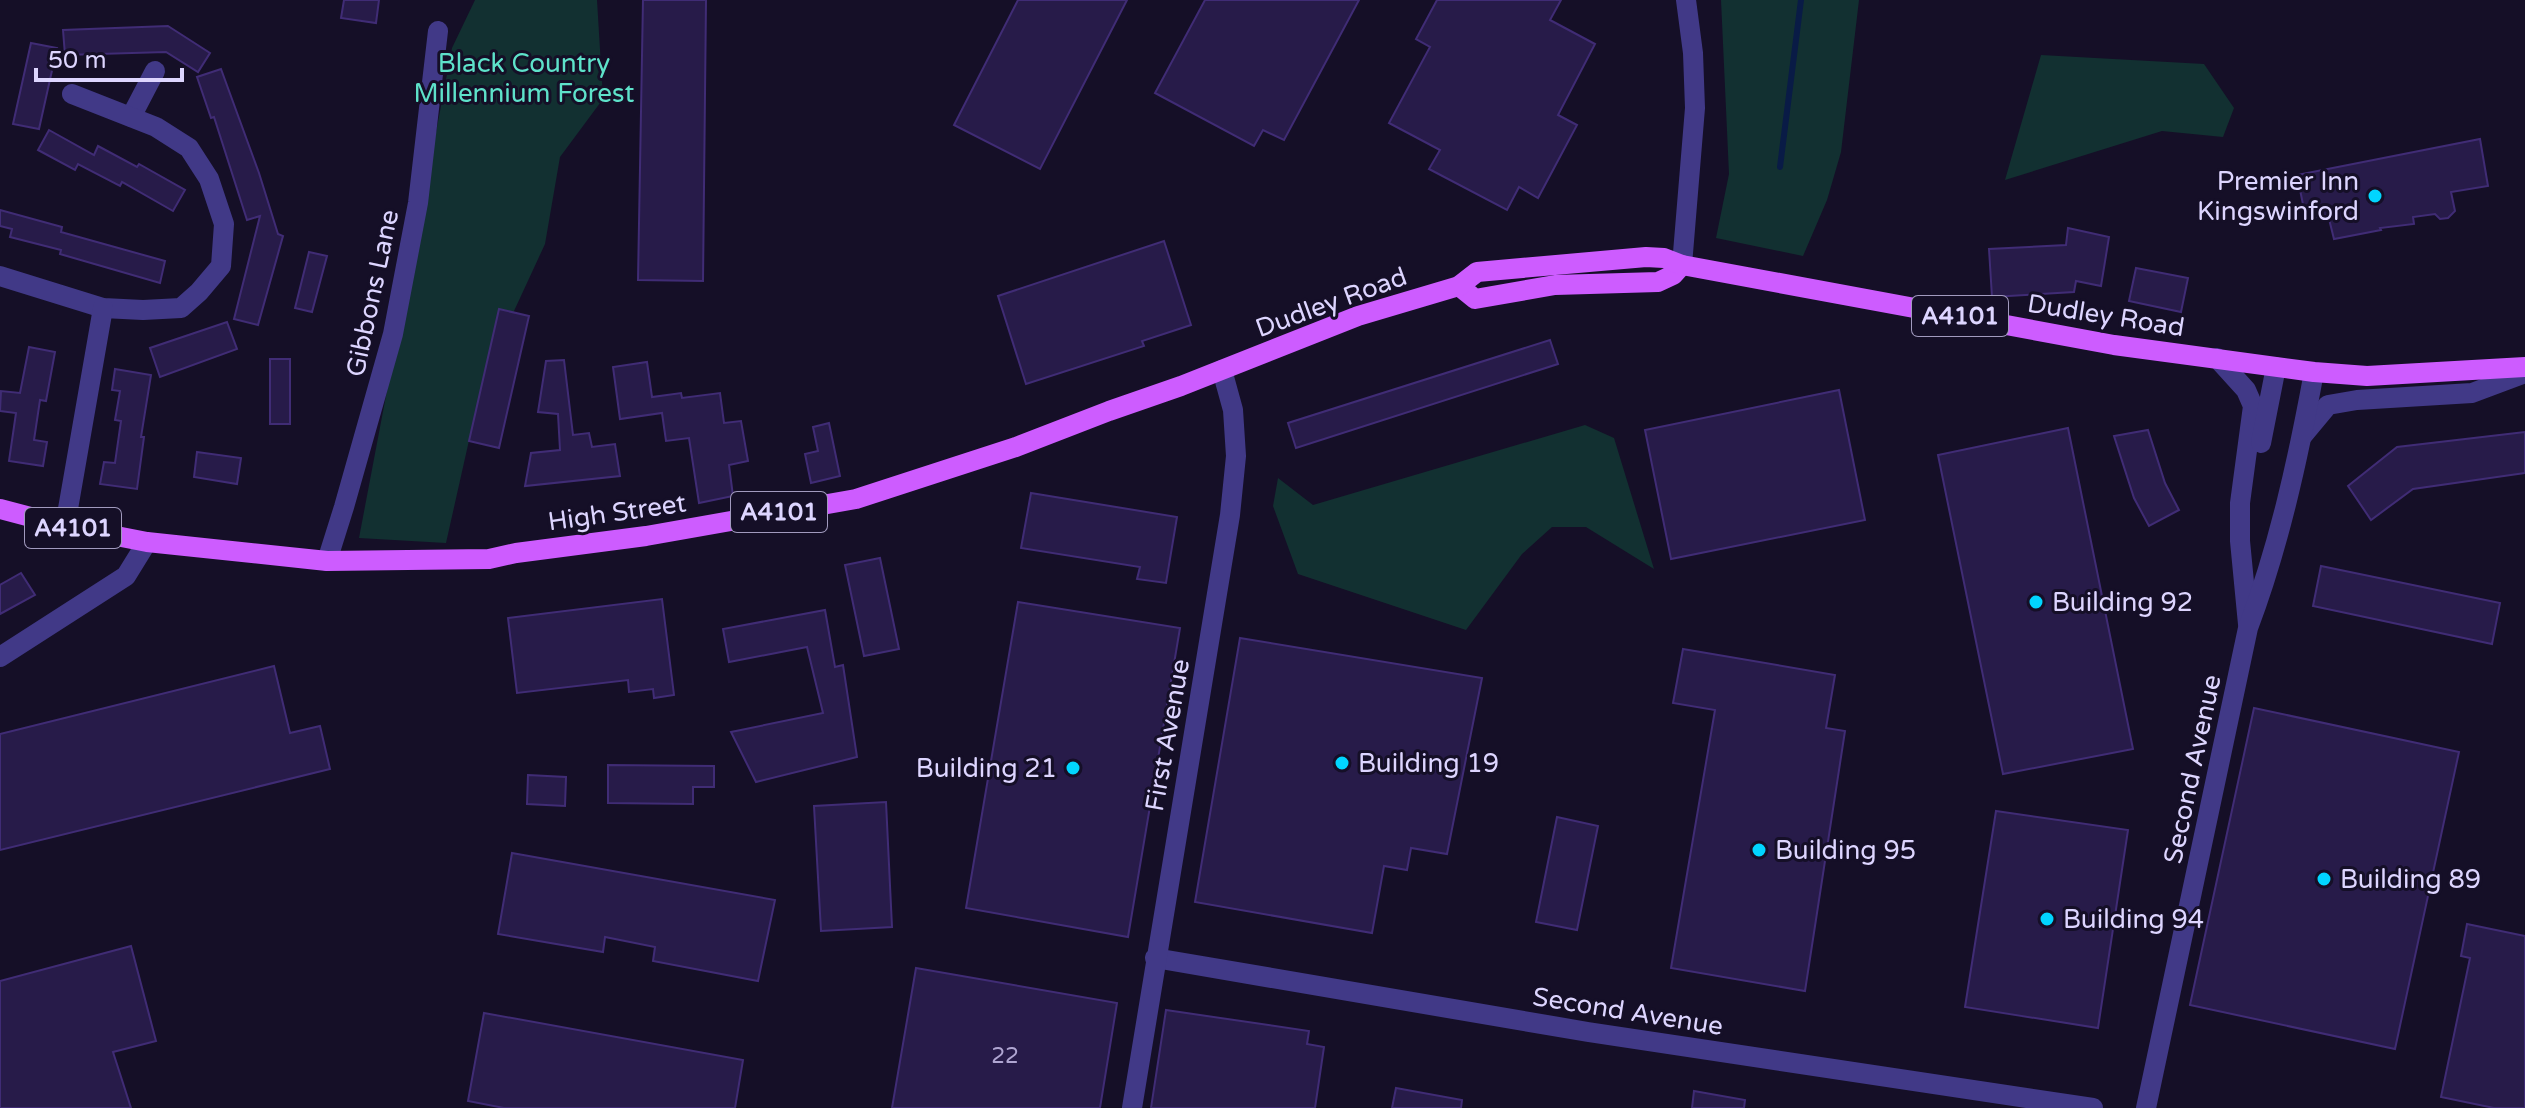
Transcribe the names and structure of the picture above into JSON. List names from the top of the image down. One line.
{"streets":{"main road":["Dudley Road","A4101","High Street"],"street":["Gibbons Lane","First Avenue","Second Avenue"]},"crossings":[["Gibbons Lane","High Street"],["Dudley Road","High Street"],["Dudley Road","First Avenue"],["Dudley Road","Second Avenue"],["High Street","First Avenue"],["First Avenue","Second Avenue"]],"parks":["Black Country Millennium Forest"],"places":["Premier Inn Kingswinford","Building 92","Building 19","Building 21","Building 95","Building 89","Building 94"],"house_numbers":["22"],"scale_bar":"50 m"}
